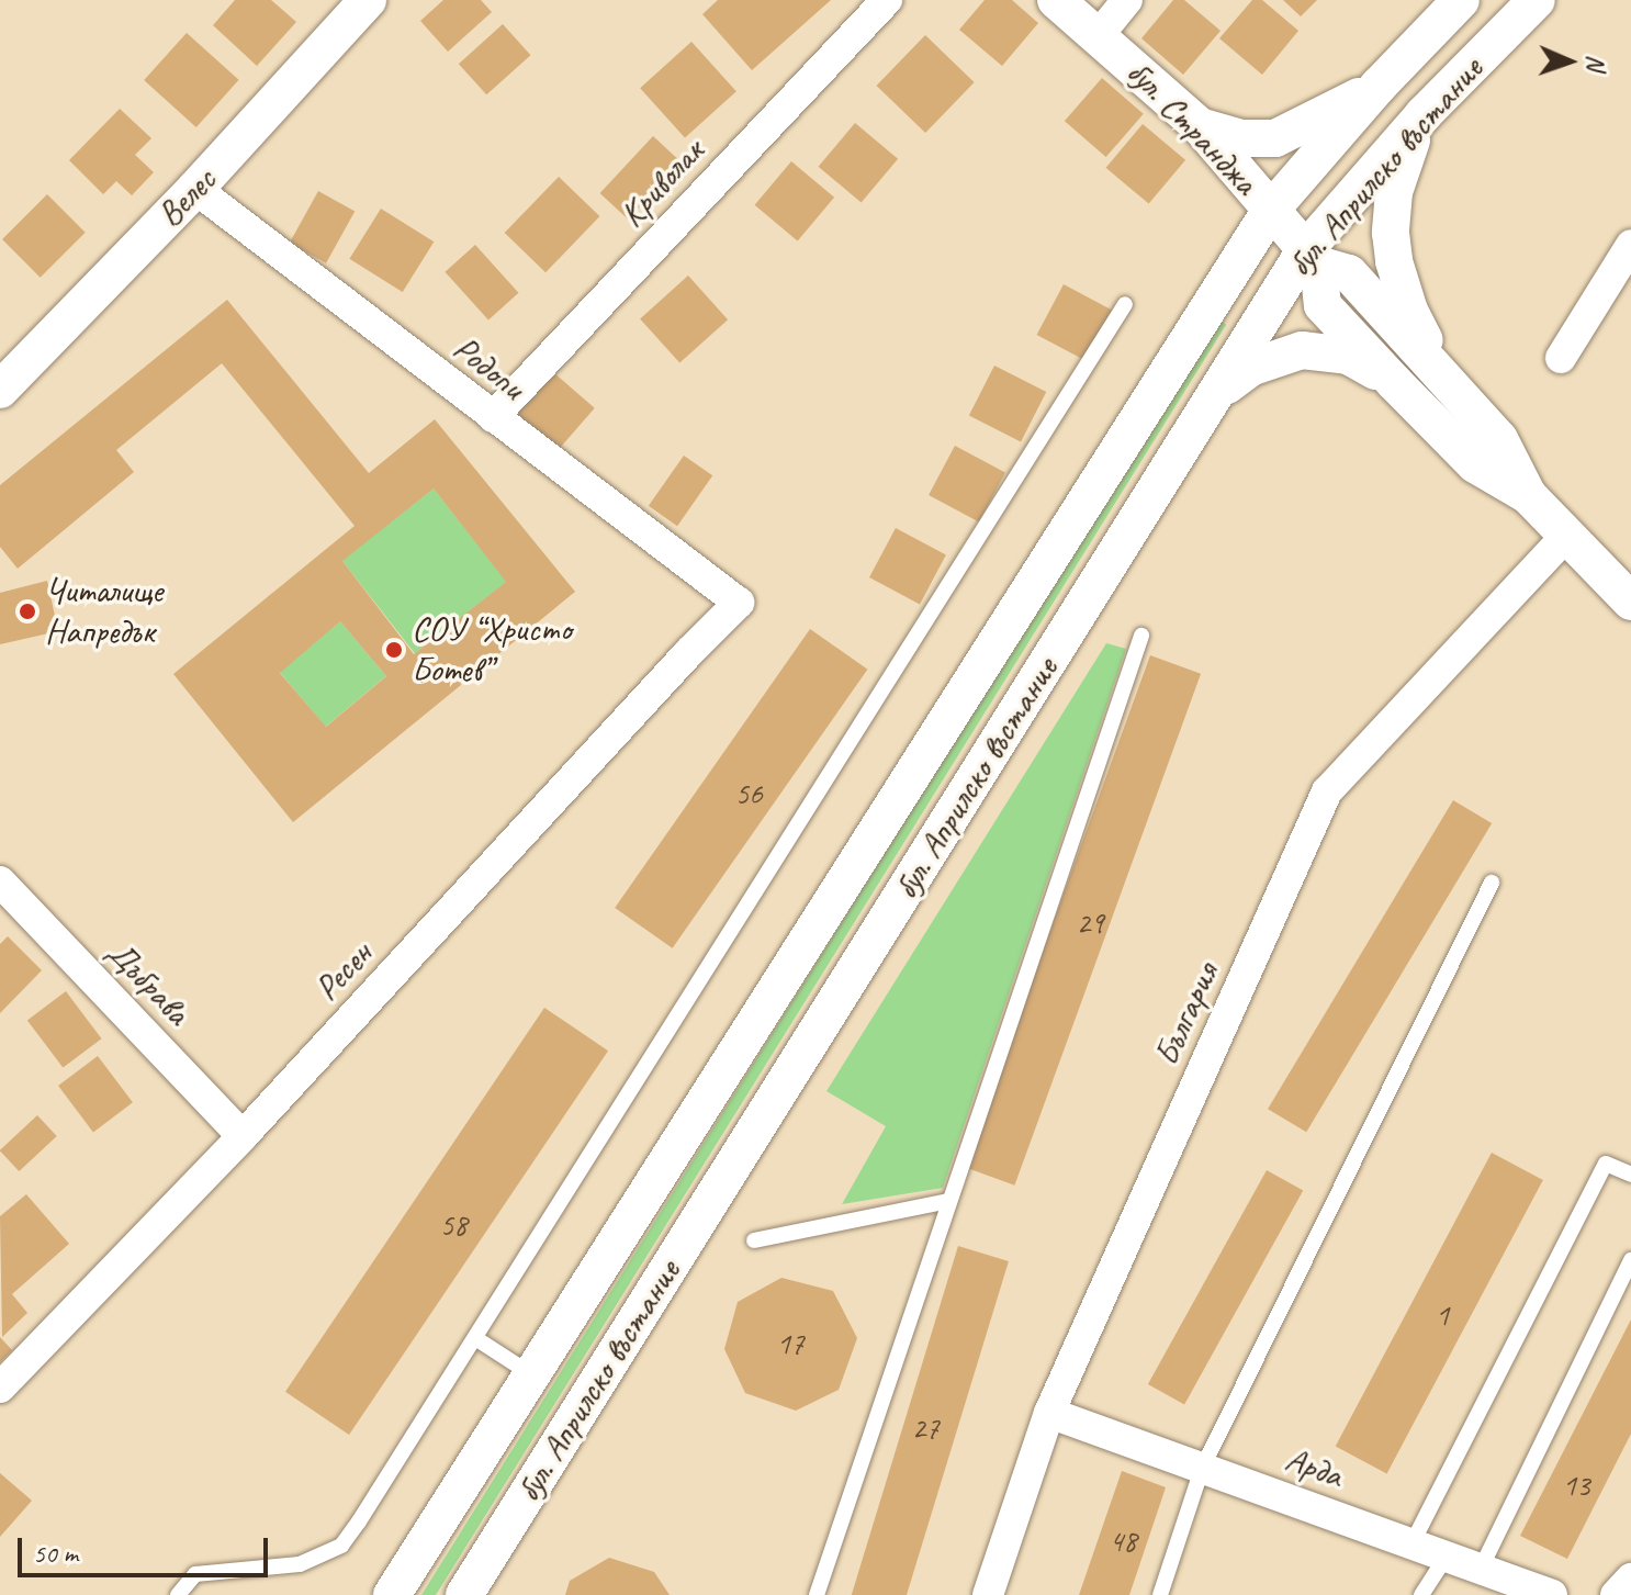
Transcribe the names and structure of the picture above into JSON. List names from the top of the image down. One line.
{"streets":{"street":["бул. Странджа","бул. Априлско въстание","Криволак","Велес","Родопи","Ресен","Дъбрава","България","Арда"]},"crossings":[["бул. Странджа","бул. Априлско въстание"],["бул. Странджа","България"],["Криволак","Родопи"],["Велес","Родопи"],["Родопи","Ресен"],["Ресен","Дъбрава"],["България","Арда"]],"places":["Читалище Напредък","СОУ “Христо Ботев”"],"house_numbers":["56","29","58","1","17","27","13","48"],"scale_bar":"50 m","north":"right"}
